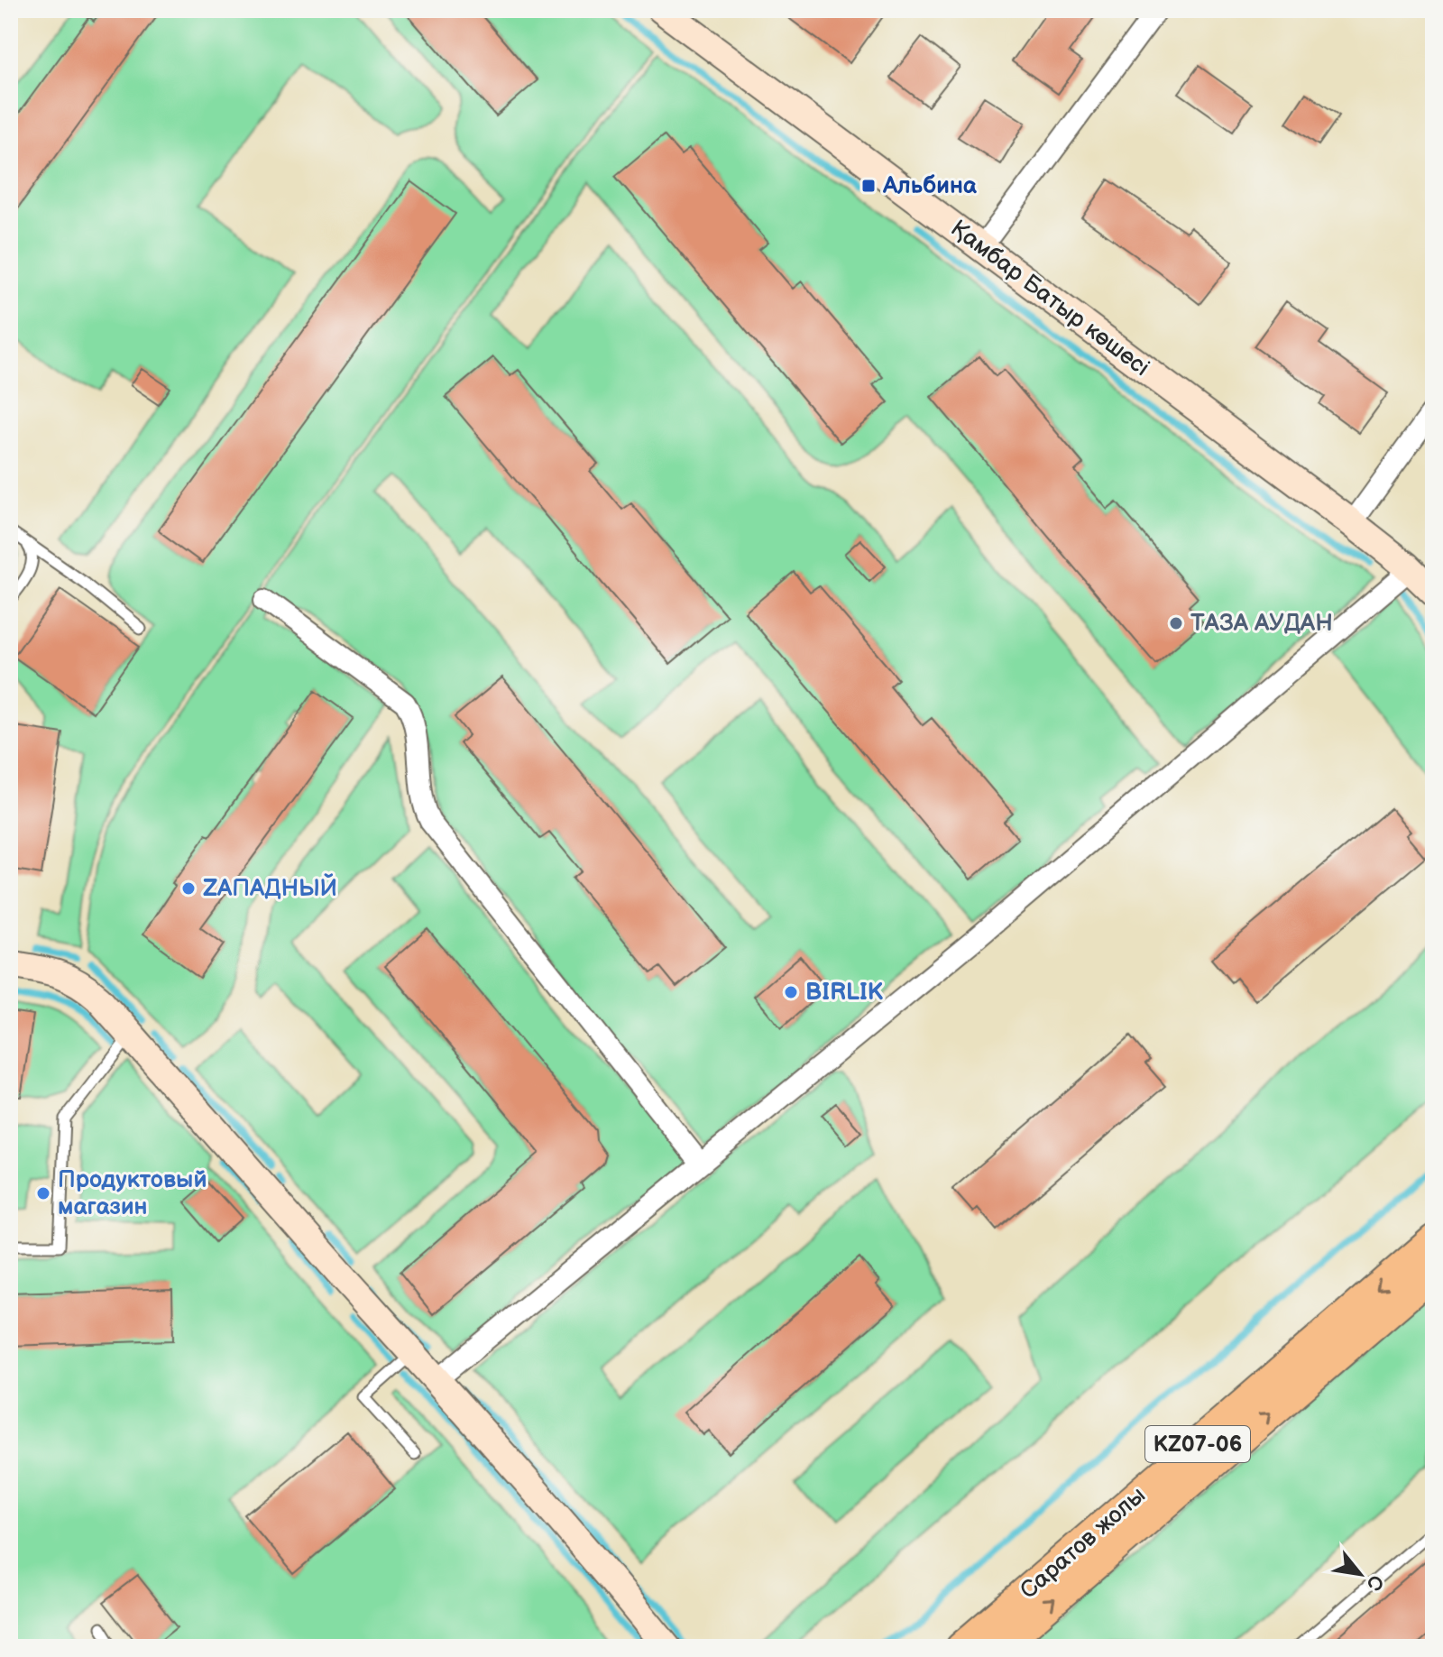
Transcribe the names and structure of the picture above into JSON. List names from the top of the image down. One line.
{"streets":{"main road":["Қамбар Батыр көшесі","KZ07-06","Саратов жолы"]},"places":{"transit":["Альбина"],"other":["ТАЗА АУДАН","ZАПАДНЫЙ","BIRLIK","Продуктовый магазин"]},"north":"bottom right"}
